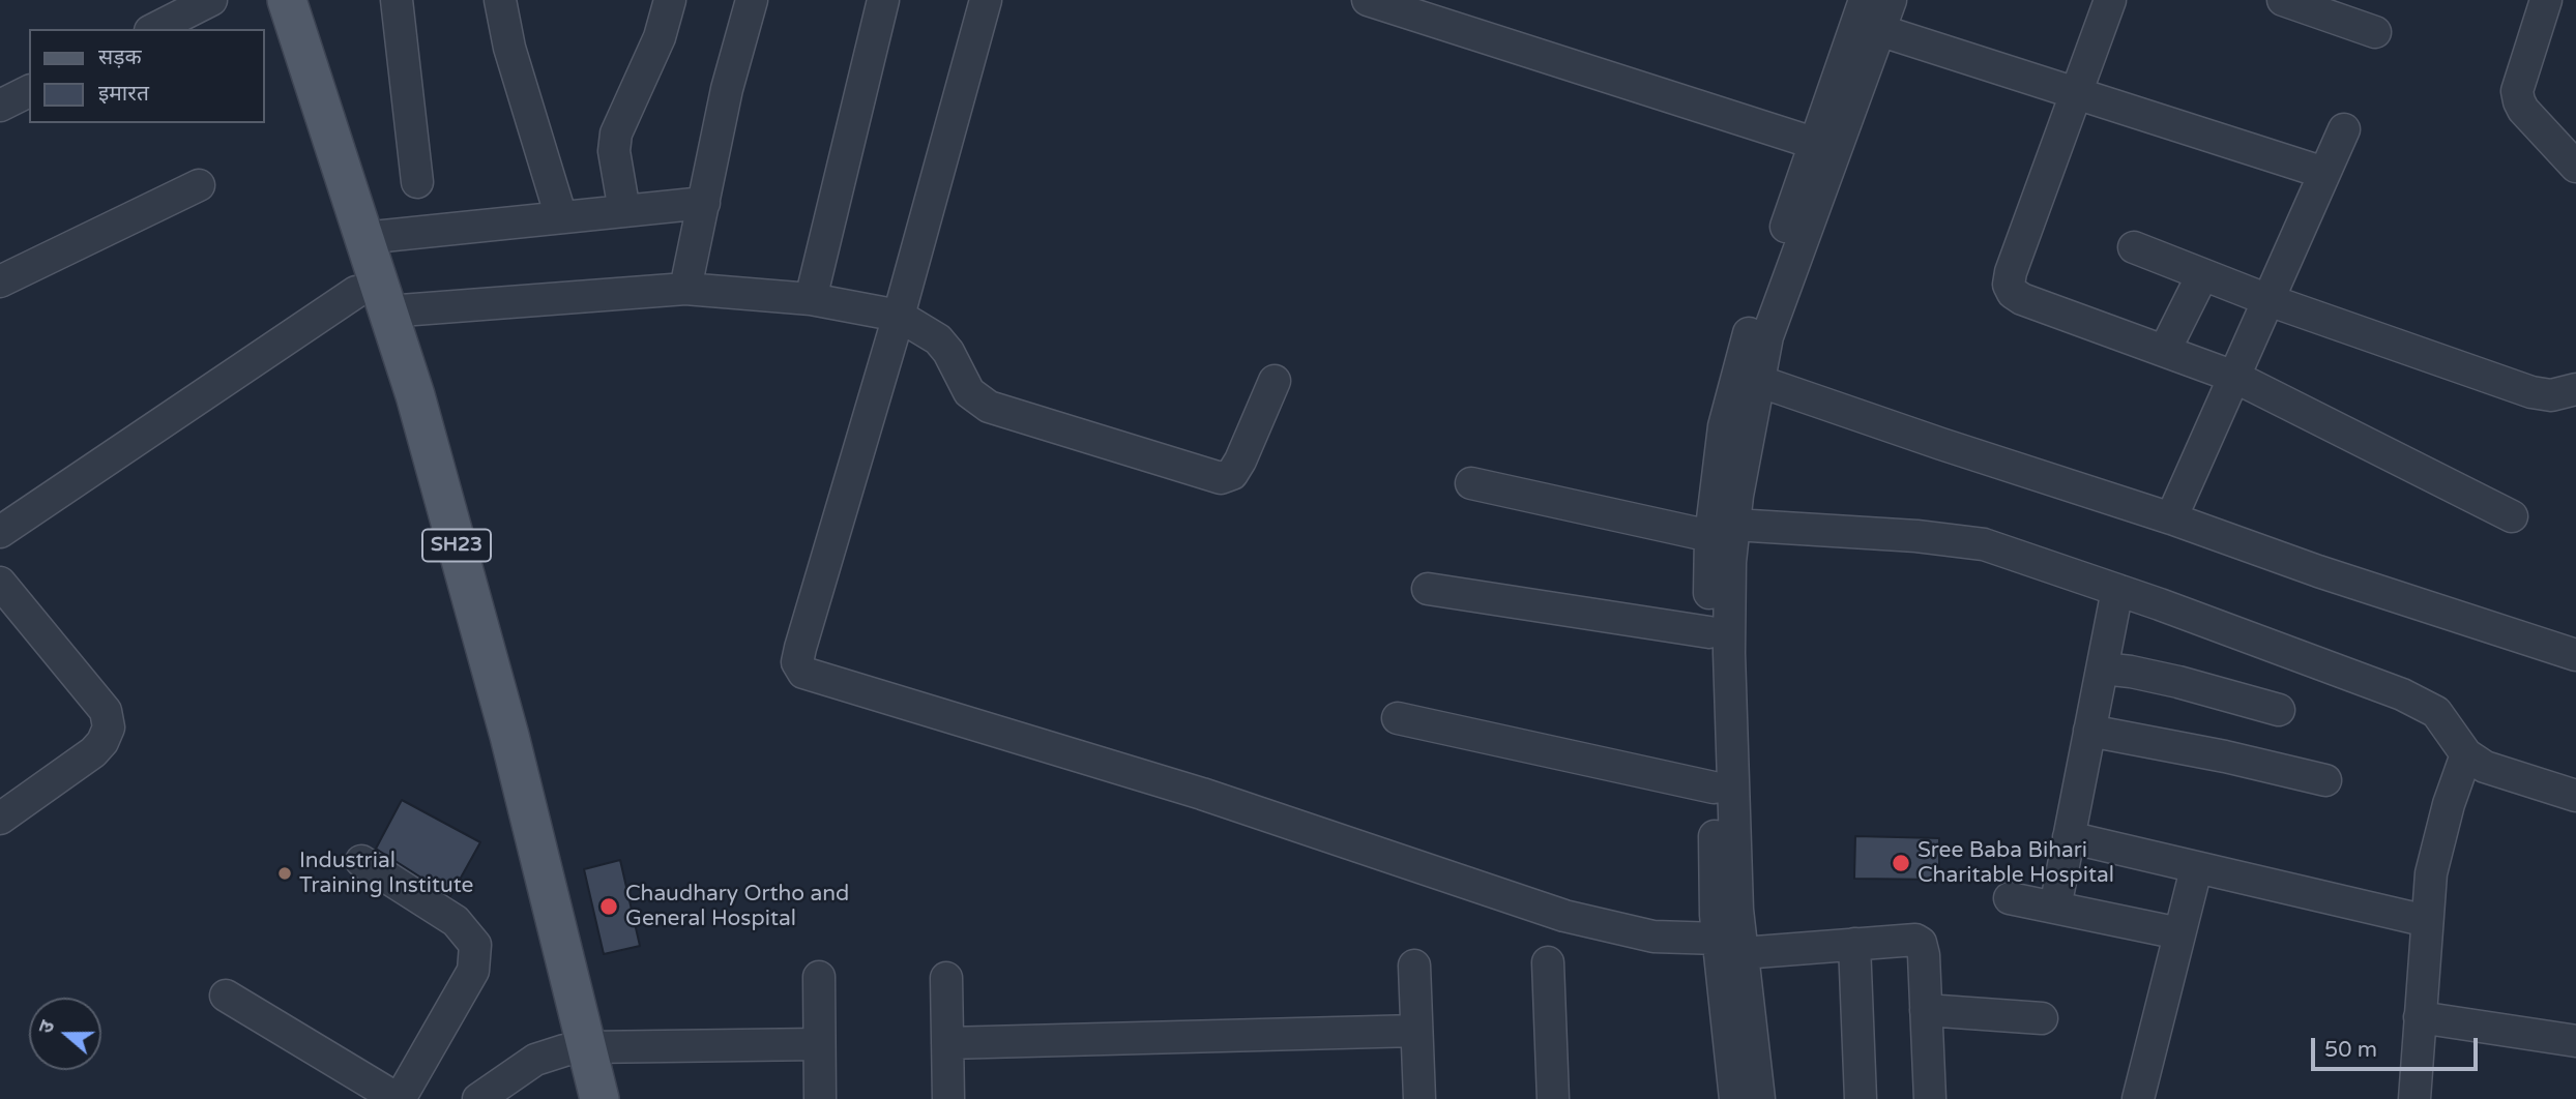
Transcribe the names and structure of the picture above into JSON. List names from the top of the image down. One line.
{"streets":{"main road":["SH23"]},"places":["Sree Baba Bihari Charitable Hospital","Industrial Training Institute","Chaudhary Ortho and General Hospital"],"legend":["सड़क","इमारत"],"scale_bar":"50 m","north":"left"}
